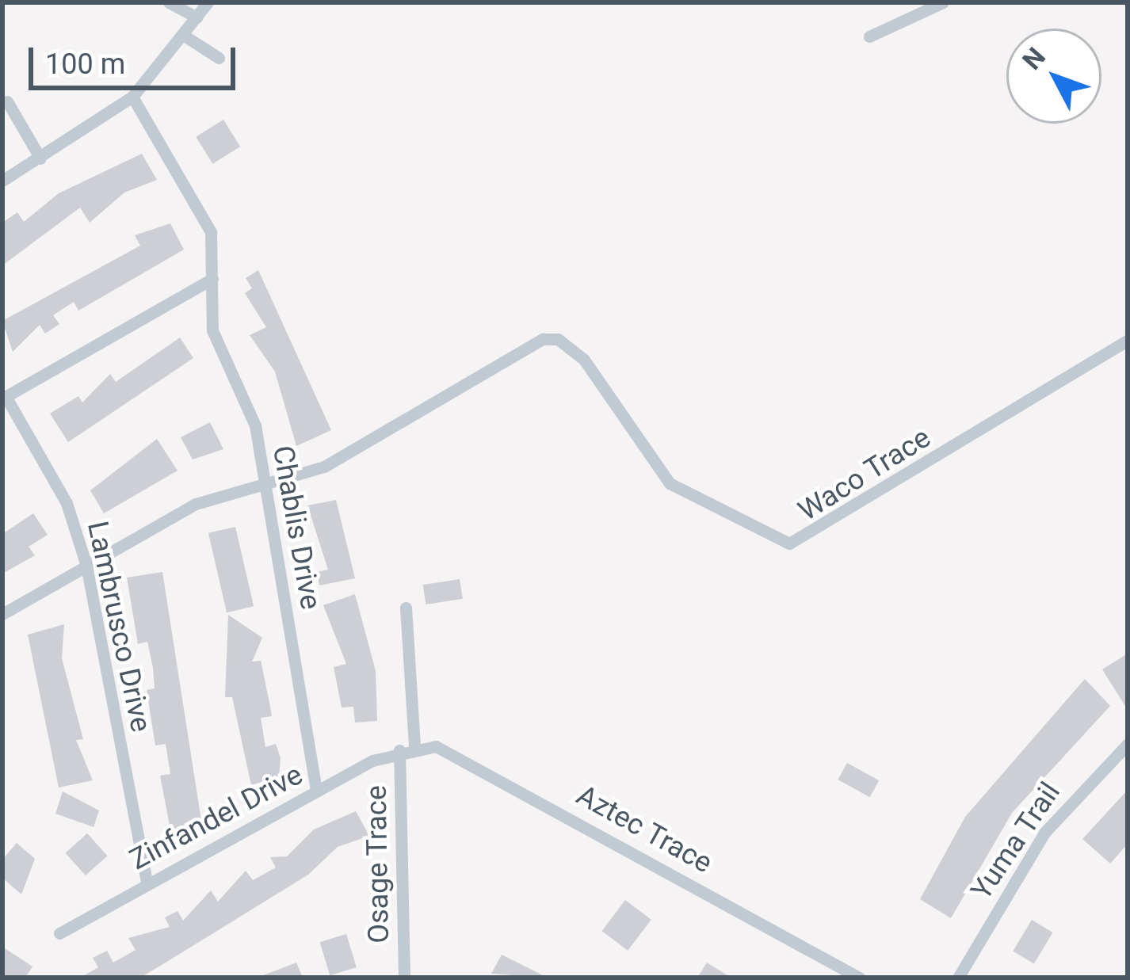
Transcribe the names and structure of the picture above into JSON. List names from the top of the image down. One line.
{"streets":{"street":["Waco Trace","Chablis Drive","Lambrusco Drive","Zinfandel Drive","Aztec Trace","Yuma Trail","Osage Trace"]},"crossings":[["Waco Trace","Chablis Drive"],["Waco Trace","Lambrusco Drive"],["Chablis Drive","Zinfandel Drive"],["Lambrusco Drive","Zinfandel Drive"],["Zinfandel Drive","Aztec Trace"],["Zinfandel Drive","Osage Trace"],["Aztec Trace","Osage Trace"]],"scale_bar":"100 m","north":"top left"}
